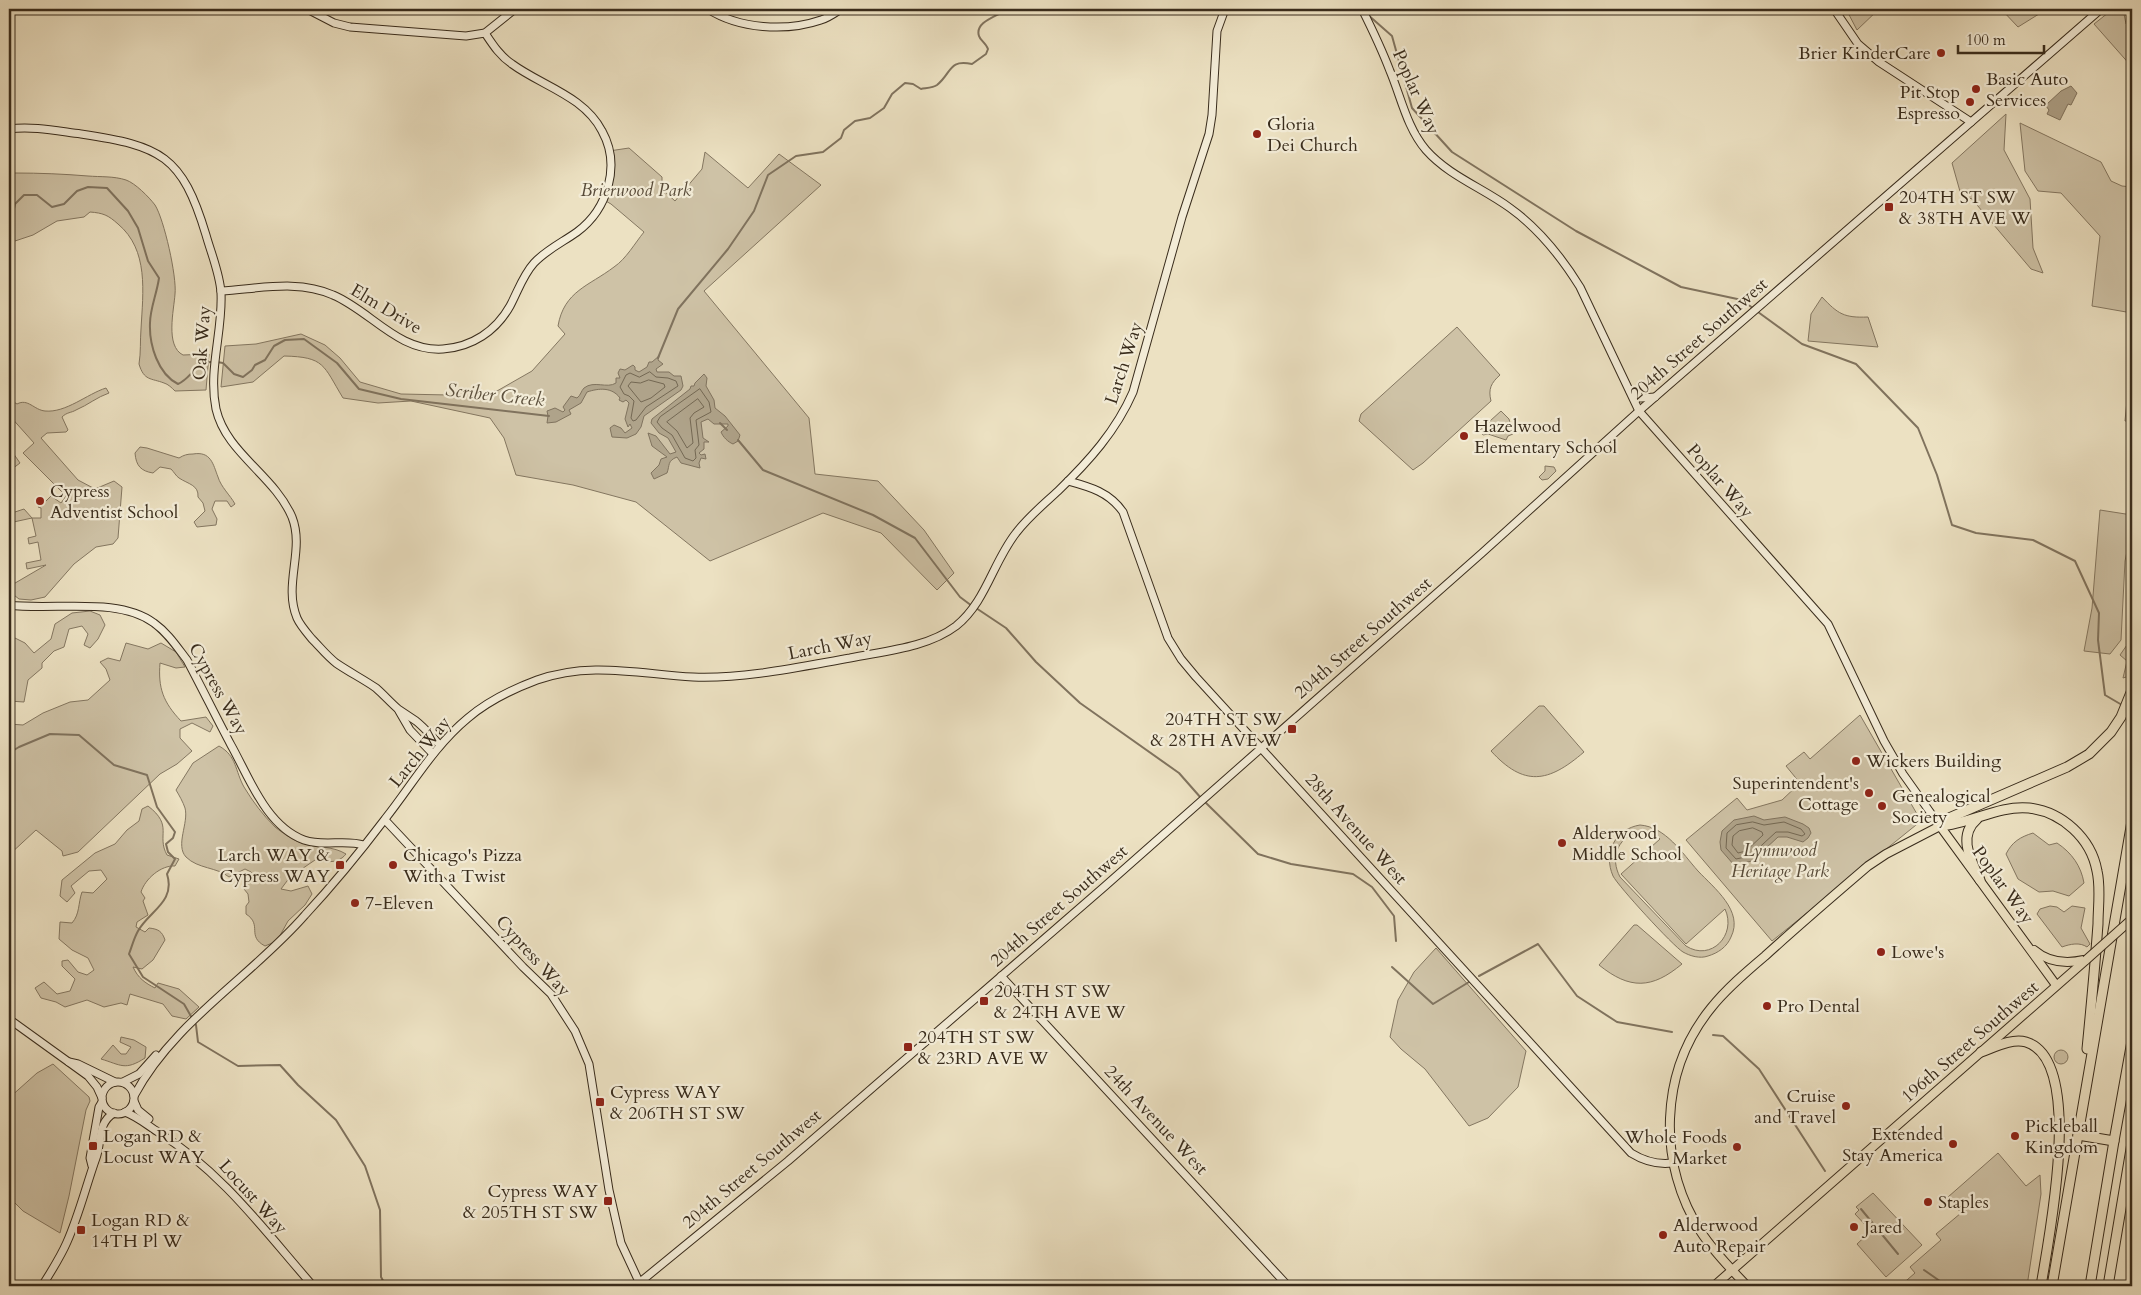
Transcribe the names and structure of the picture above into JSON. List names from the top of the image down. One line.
{"streets":{"main road":["Poplar Way","196th Street Southwest"],"street":["Elm Drive","204th Street Southwest","Oak Way","Larch Way","Cypress Way","28th Avenue West","24th Avenue West","Locust Way"]},"crossings":[["Poplar Way","204th Street Southwest"],["Poplar Way","196th Street Southwest"],["Elm Drive","Oak Way"],["204th Street Southwest","Cypress Way"],["204th Street Southwest","28th Avenue West"],["204th Street Southwest","24th Avenue West"],["Oak Way","Larch Way"],["Larch Way","Cypress Way"],["Larch Way","28th Avenue West"],["Larch Way","Locust Way"]],"water":["Scriber Creek"],"parks":["Brierwood Park","Lynnwood Heritage Park"],"places":{"other":["Brier KinderCare","Basic Auto Services","Pit Stop Espresso","Gloria Dei Church","Hazelwood Elementary School","Cypress Adventist School","Wickers Building","Superintendent's Cottage","Genealogical Society","Alderwood Middle School","Chicago's Pizza With a Twist","7-Eleven","Lowe's","Pro Dental","Cruise and Travel","Pickleball Kingdom","Extended Stay America","Whole Foods Market","Staples","Jared","Alderwood Auto Repair"],"transit":["204TH ST SW & 38TH AVE W","204TH ST SW & 28TH AVE W","Larch WAY & Cypress WAY","204TH ST SW & 24TH AVE W","204TH ST SW & 23RD AVE W","Cypress WAY & 206TH ST SW","Logan RD & Locust WAY","Cypress WAY & 205TH ST SW","Logan RD & 14TH Pl W"]},"scale_bar":"100 m"}
